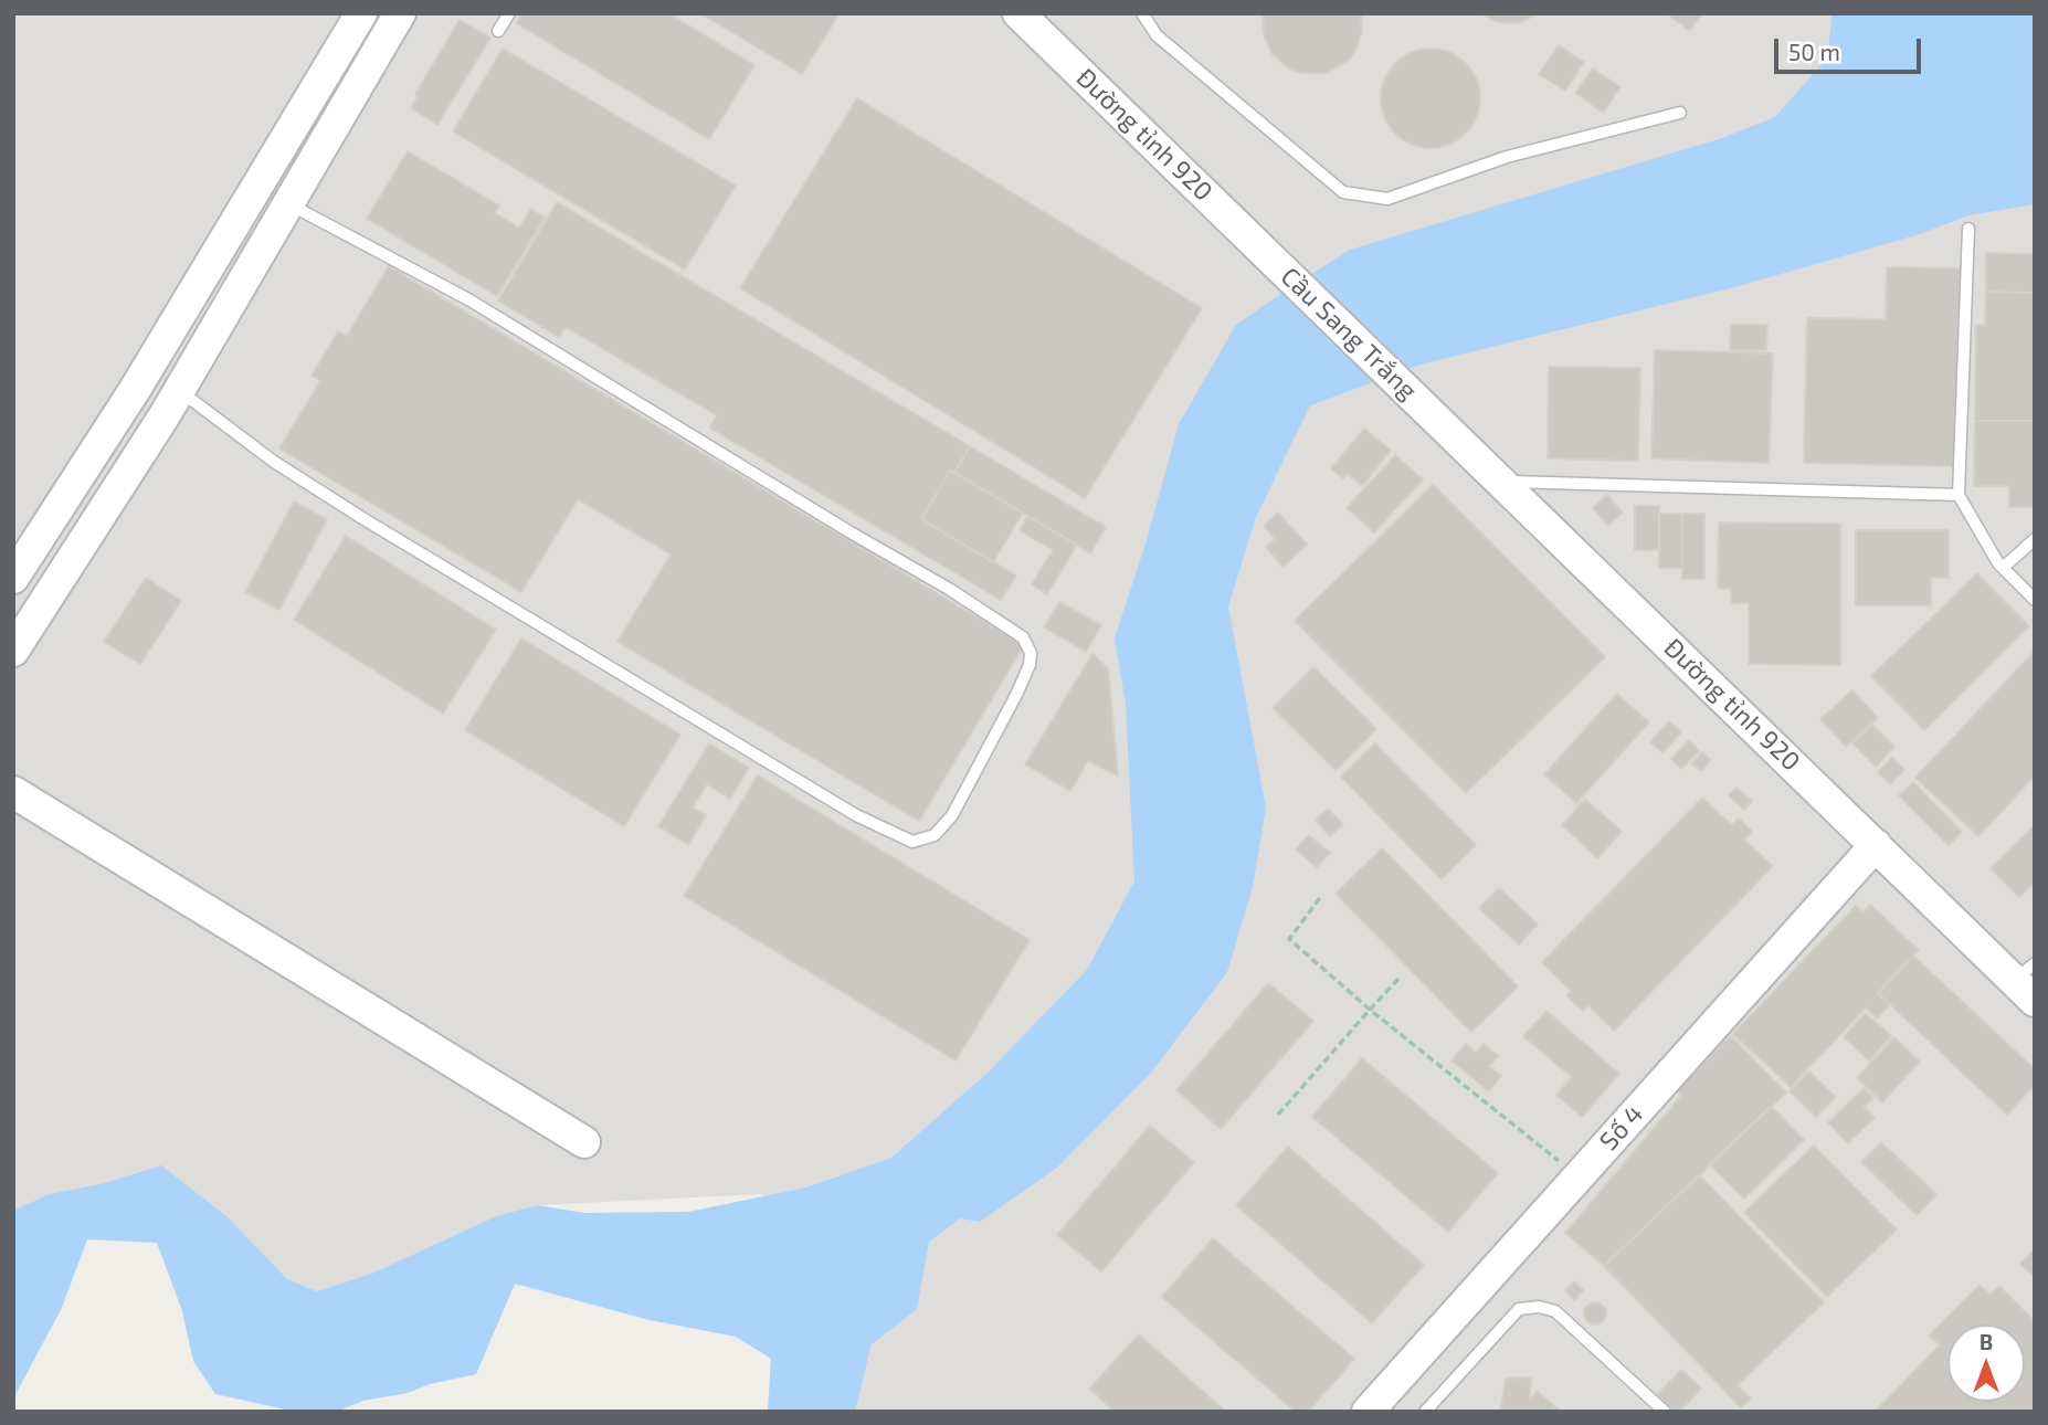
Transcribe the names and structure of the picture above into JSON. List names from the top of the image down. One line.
{"streets":{"street":["Đường tỉnh 920","Cầu Sang Trắng","Số 4"]},"crossings":[["Đường tỉnh 920","Cầu Sang Trắng"],["Đường tỉnh 920","Số 4"]],"scale_bar":"50 m","north":"top"}
